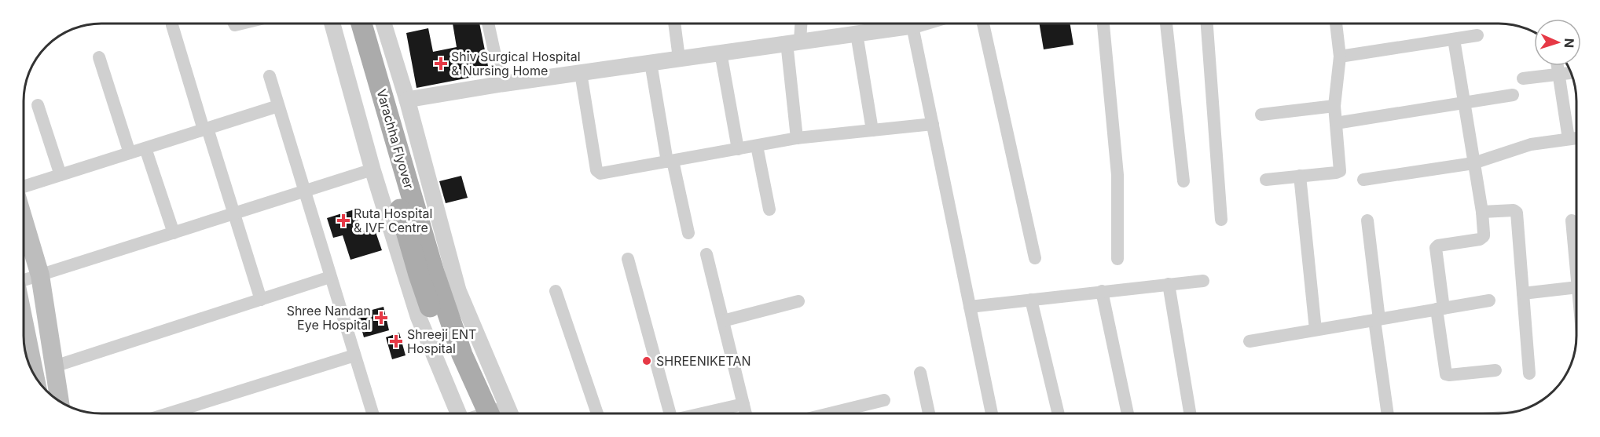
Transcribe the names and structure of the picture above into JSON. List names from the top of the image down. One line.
{"streets":{"main road":["Varachha Flyover"]},"places":{"health":["Shiv Surgical Hospital & Nursing Home","Ruta Hospital & IVF Centre","Shree Nandan Eye Hospital","Shreeji ENT Hospital"],"other":["SHREENIKETAN"]},"north":"right"}
